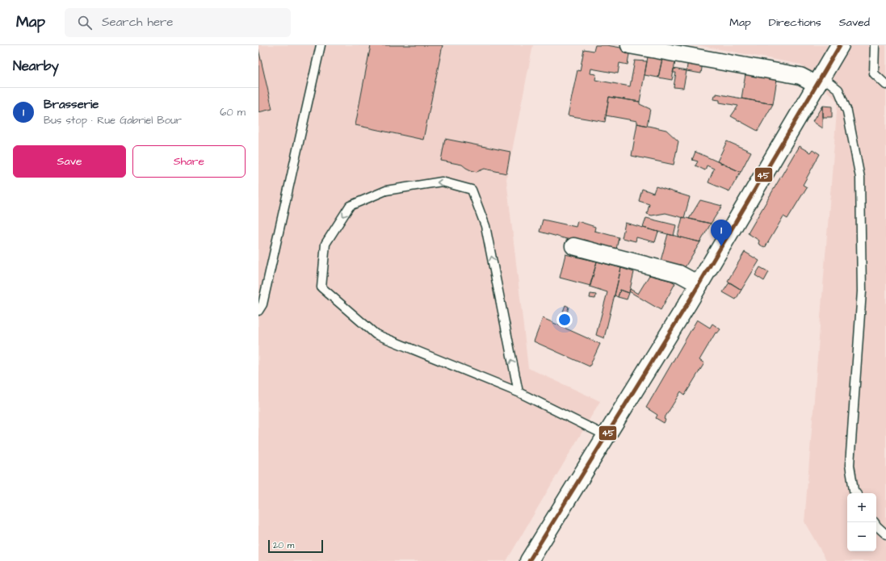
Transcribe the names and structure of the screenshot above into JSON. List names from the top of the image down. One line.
{"lines":["transit line 45"],"scale_bar":"20 m","page":{"header":"Map","search":"Search here","nav":["Map","Directions","Saved"],"heading":"Nearby","list":[{"mark":"1","name":"Brasserie","note":"Bus stop · Rue Gabriel Bour","value":"60 m"}],"buttons":["Save","Share"],"pins":"1","map_buttons":["+","−"],"scale":"20 m"}}
